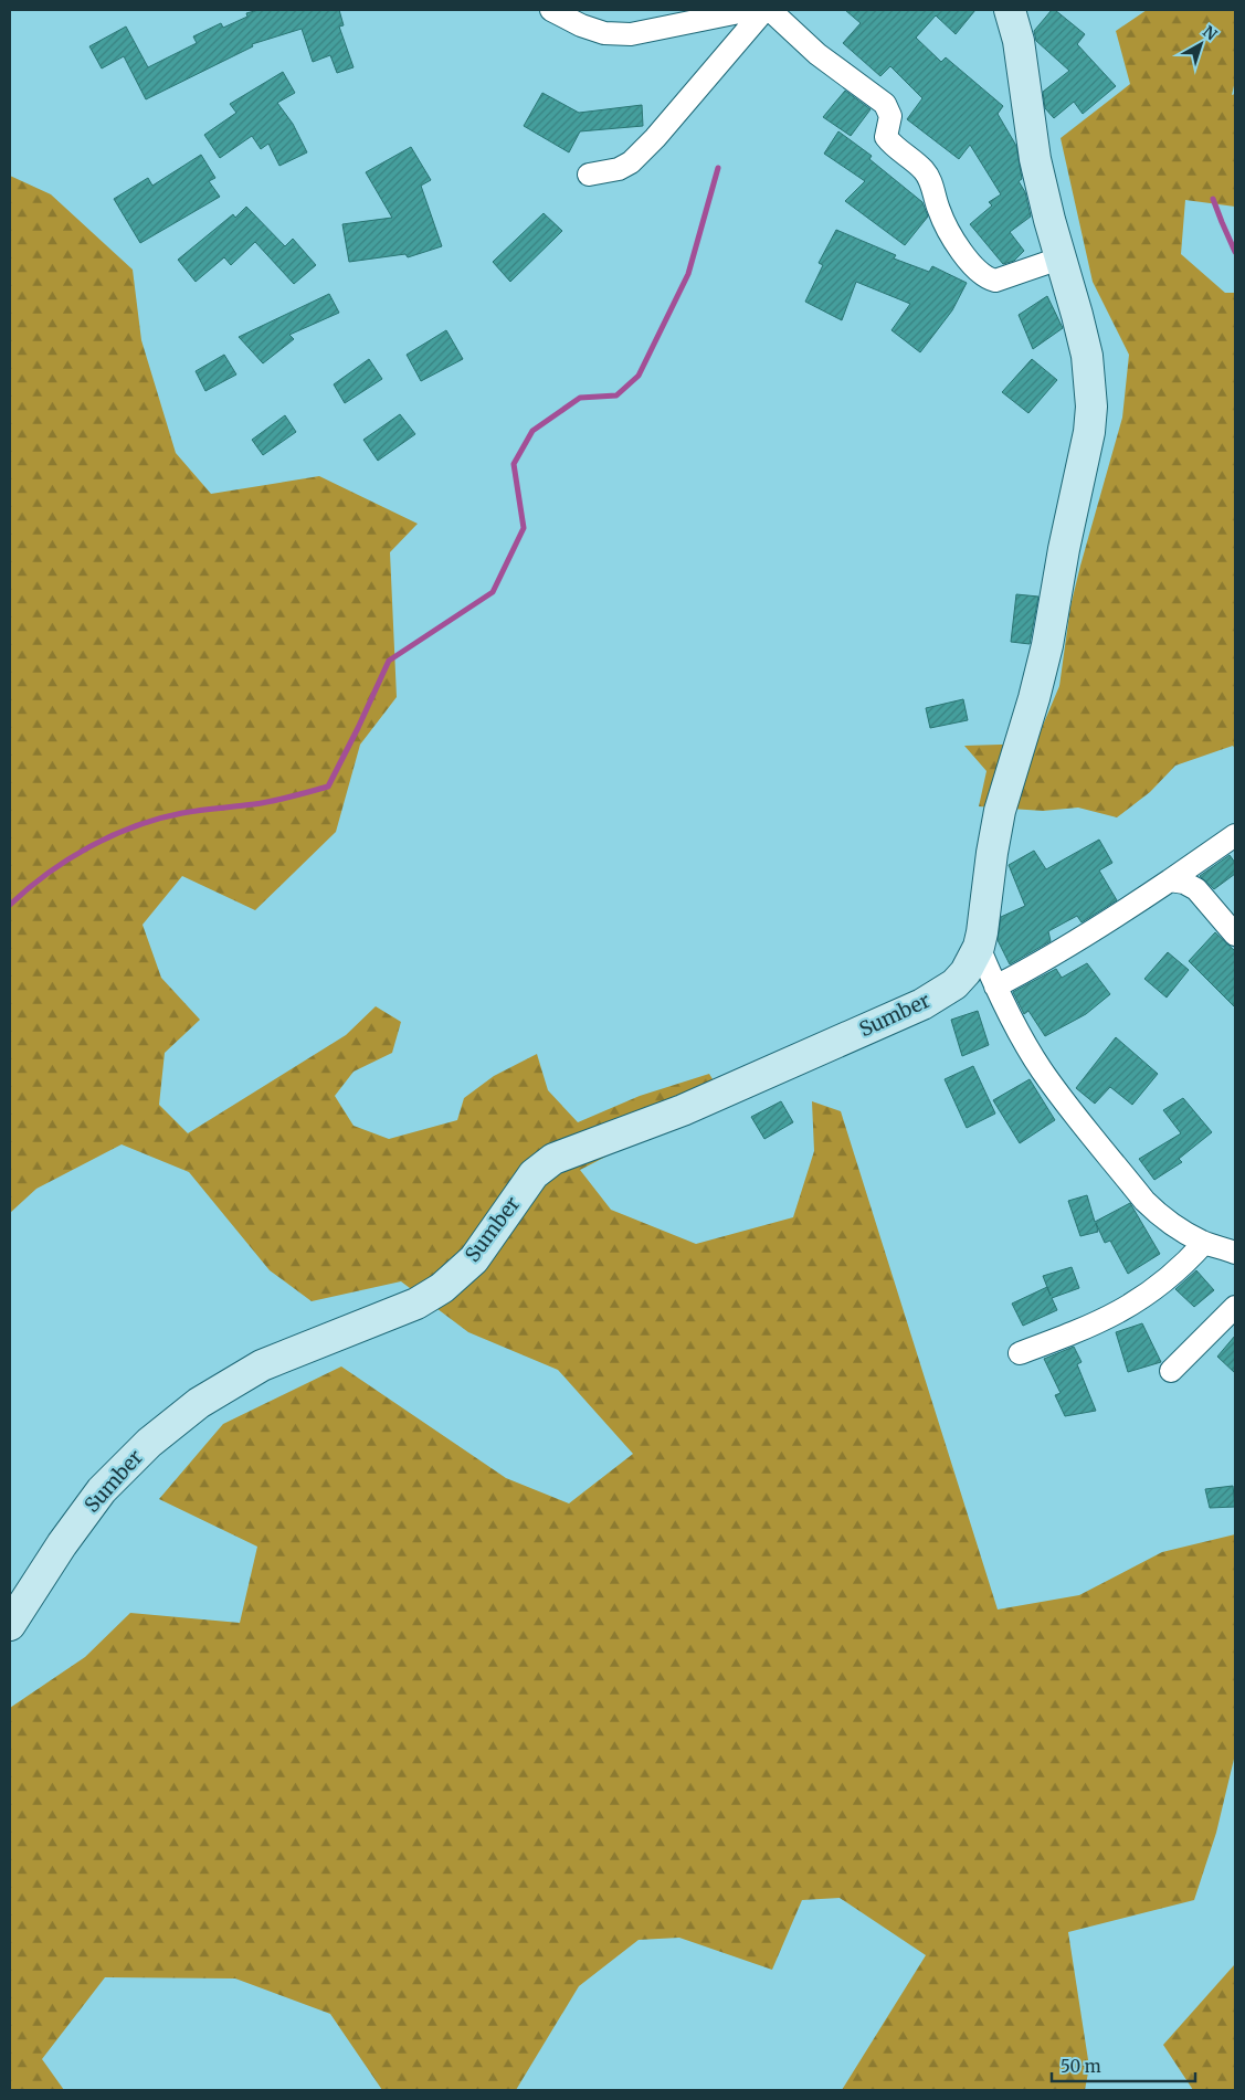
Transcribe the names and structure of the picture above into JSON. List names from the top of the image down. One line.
{"streets":{"street":["Sumber"]},"scale_bar":"50 m","north":"top right"}
